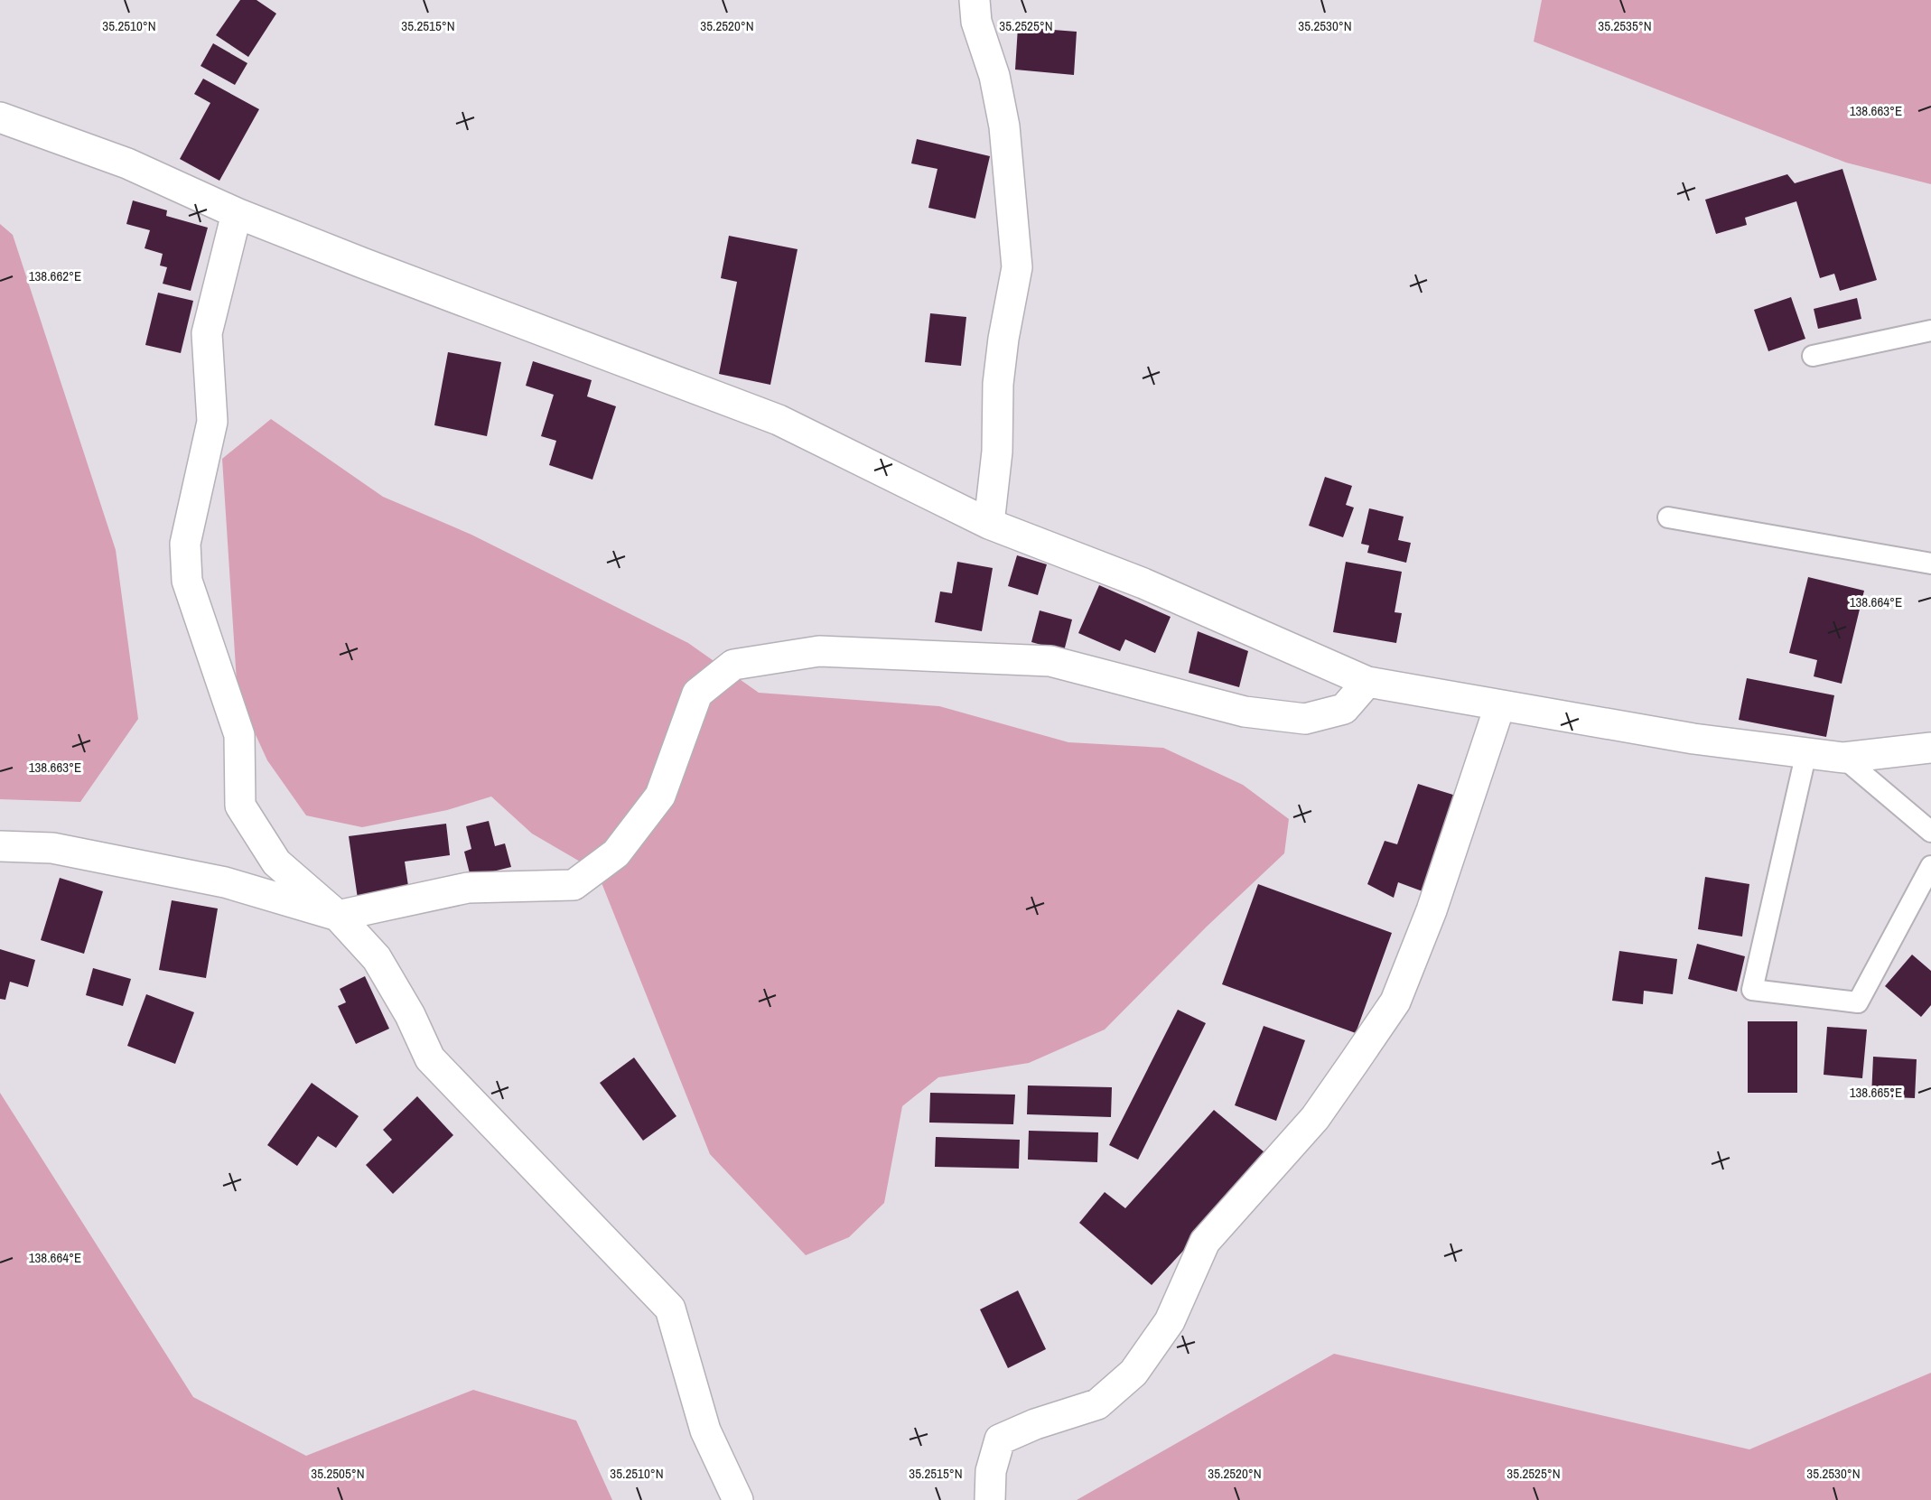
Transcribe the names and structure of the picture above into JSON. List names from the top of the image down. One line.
{"coordinates":["35.2510°N","35.2515°N","35.2520°N","35.2525°N","35.2530°N","35.2535°N","138.663°E","138.662°E","138.664°E","138.665°E","35.2505°N"]}
